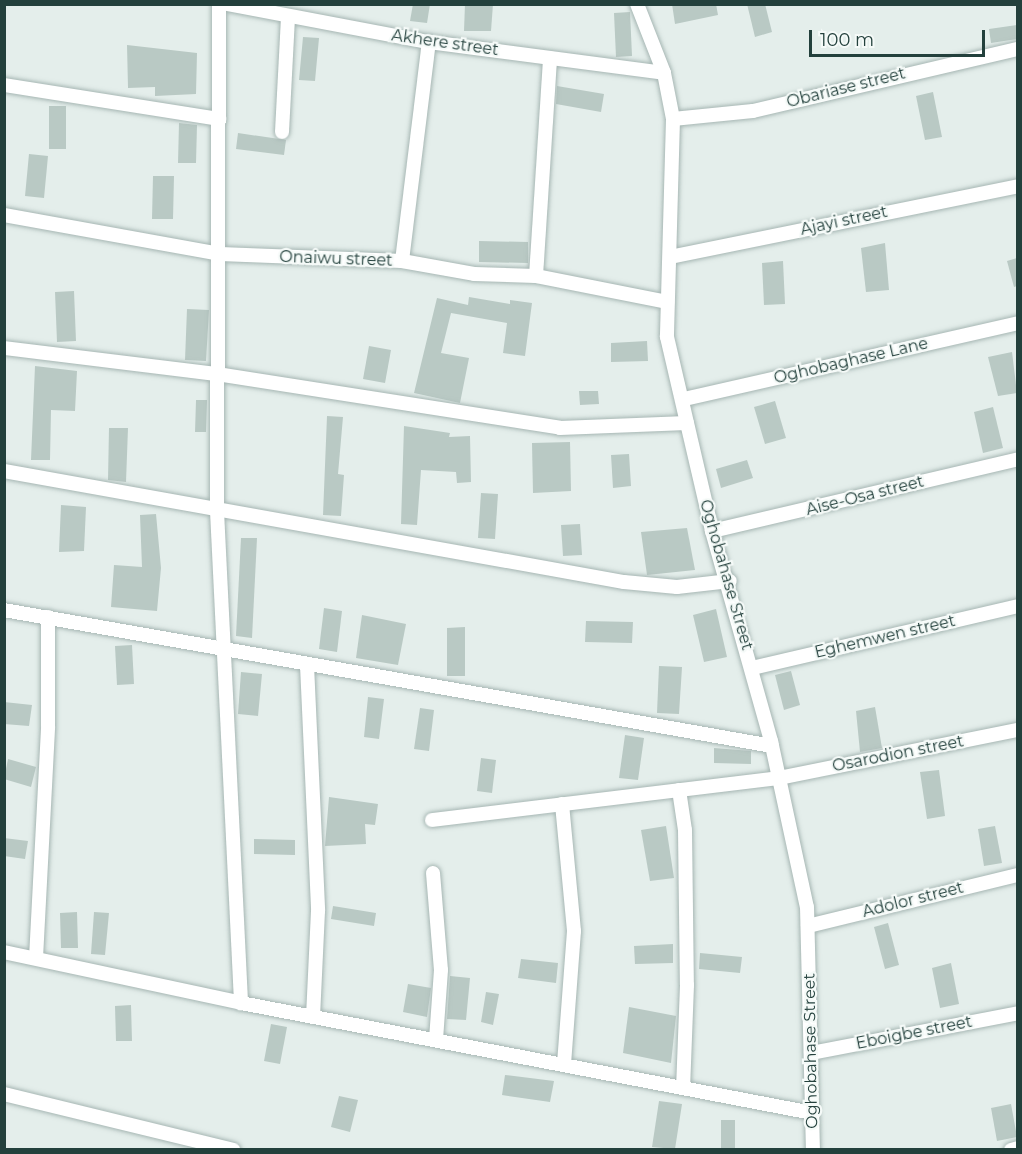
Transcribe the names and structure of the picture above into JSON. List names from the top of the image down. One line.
{"streets":{"street":["Akhere street","Obariase street","Ajayi street","Onaiwu street","Oghobaghase Lane","Aise-Osa street","Oghobahase Street","Eghemwen street","Osarodion street","Adolor street","Eboigbe street"]},"crossings":[["Akhere street","Oghobahase Street"],["Obariase street","Oghobahase Street"],["Ajayi street","Oghobahase Street"],["Onaiwu street","Oghobahase Street"],["Oghobaghase Lane","Oghobahase Street"],["Aise-Osa street","Oghobahase Street"],["Oghobahase Street","Eghemwen street"],["Oghobahase Street","Osarodion street"],["Oghobahase Street","Adolor street"],["Oghobahase Street","Eboigbe street"]],"scale_bar":"100 m"}
